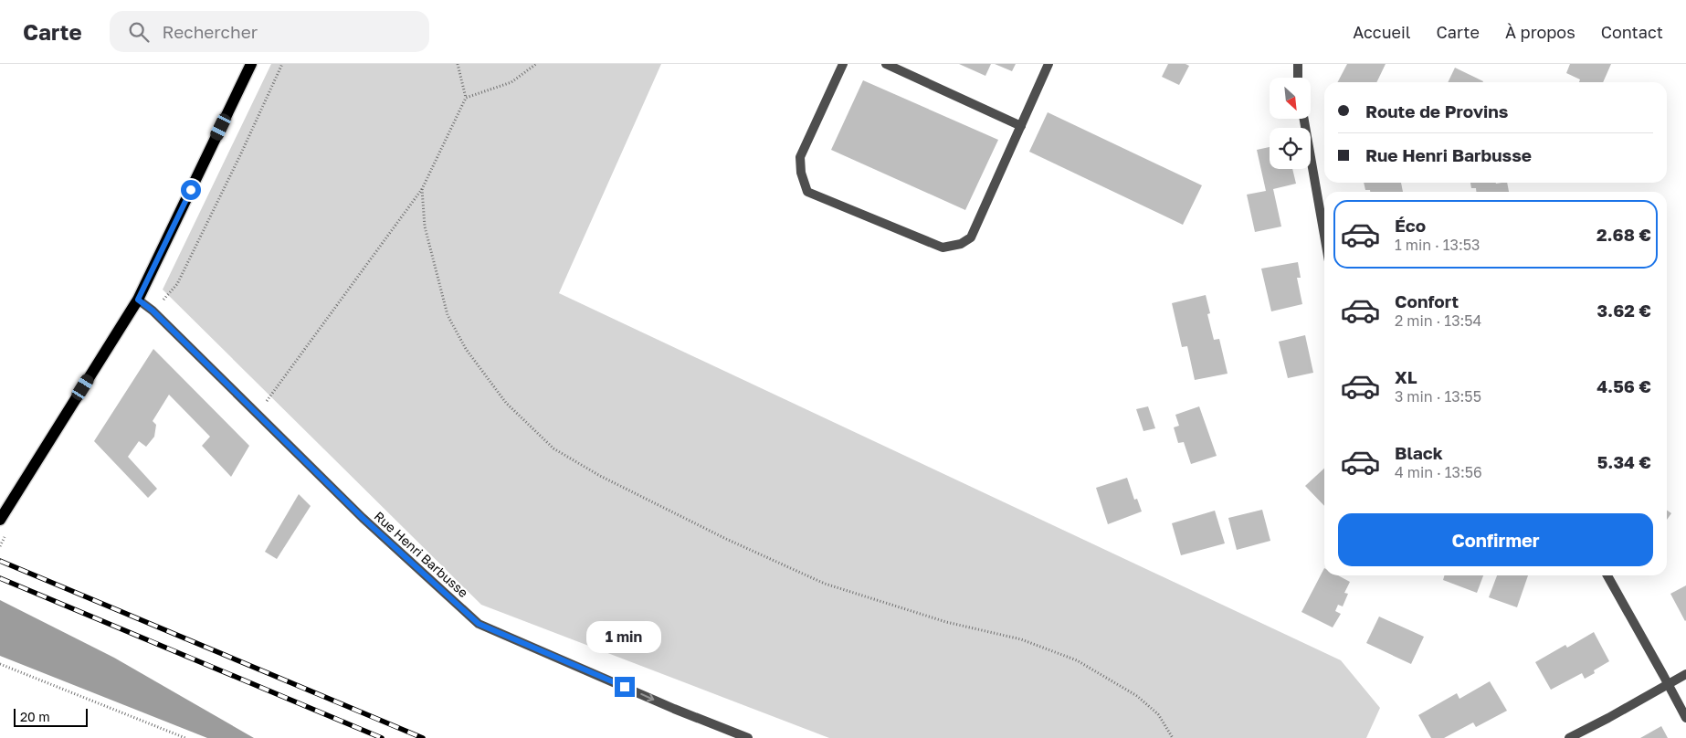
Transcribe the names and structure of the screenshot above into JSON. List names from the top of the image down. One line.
{"streets":{"street":["Rue Henri Barbusse"]},"one_way":["Rue Henri Barbusse"],"scale_bar":"20 m","north":"bottom right","page":{"header":"Carte","search":"Rechercher","nav":["Accueil","Carte","À propos","Contact"],"banner":["Route de Provins","Rue Henri Barbusse"],"list":[{"name":"Éco","note":"1 min · 13:53","value":"2.68 €"},{"name":"Confort","note":"2 min · 13:54","value":"3.62 €"},{"name":"XL","note":"3 min · 13:55","value":"4.56 €"},{"name":"Black","note":"4 min · 13:56","value":"5.34 €"}],"buttons":"Confirmer","bubble":"1 min","scale":"20 m"}}
